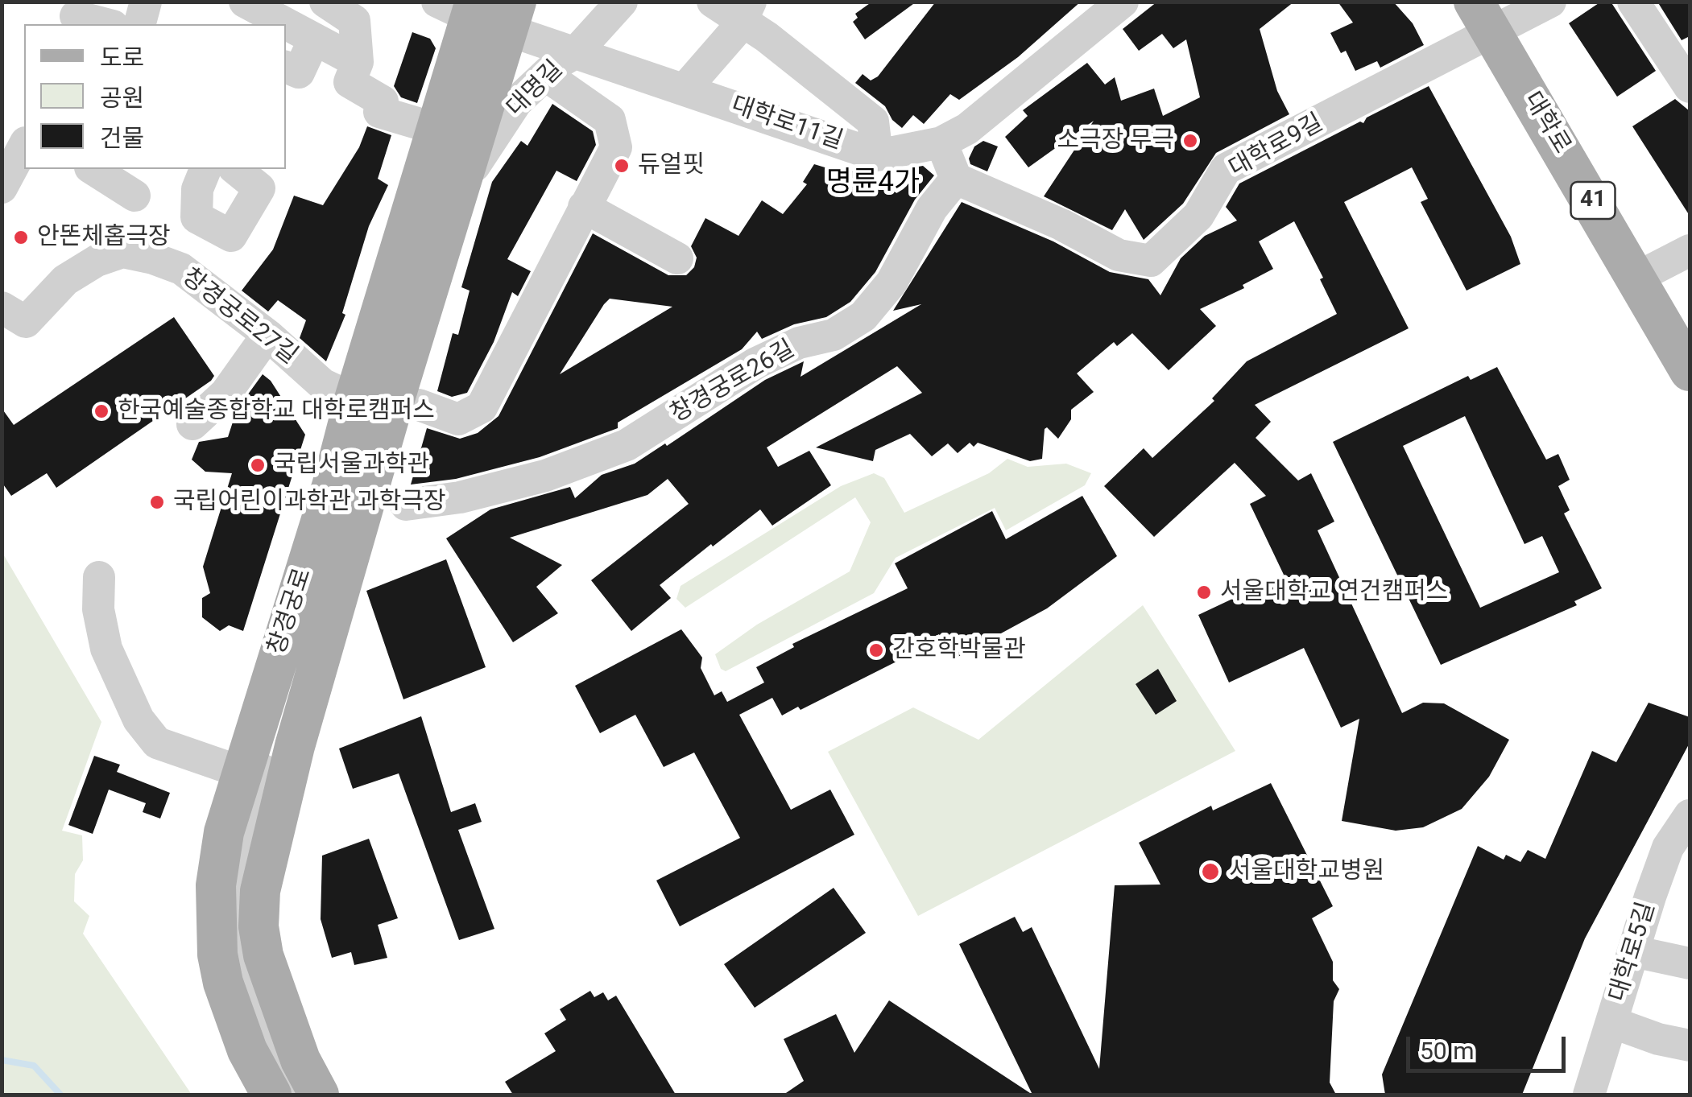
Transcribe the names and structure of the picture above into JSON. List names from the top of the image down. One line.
{"streets":{"main road":["대학로","41","창경궁로"],"street":["대명길","대학로11길","대학로9길","창경궁로27길","창경궁로26길","대학로5길"]},"crossings":[["대명길","대학로11길"],["대명길","창경궁로"],["대학로","대학로9길"],["대학로11길","창경궁로"],["대학로9길","창경궁로26길"],["창경궁로27길","창경궁로"]],"districts":["명륜4가"],"places":["소극장 무극","듀얼핏","안똔체홉극장","한국예술종합학교 대학로캠퍼스","국립서울과학관","국립어린이과학관 과학극장","서울대학교 연건캠퍼스","간호학박물관","서울대학교병원"],"legend":["도로","공원","건물"],"scale_bar":"50 m"}
